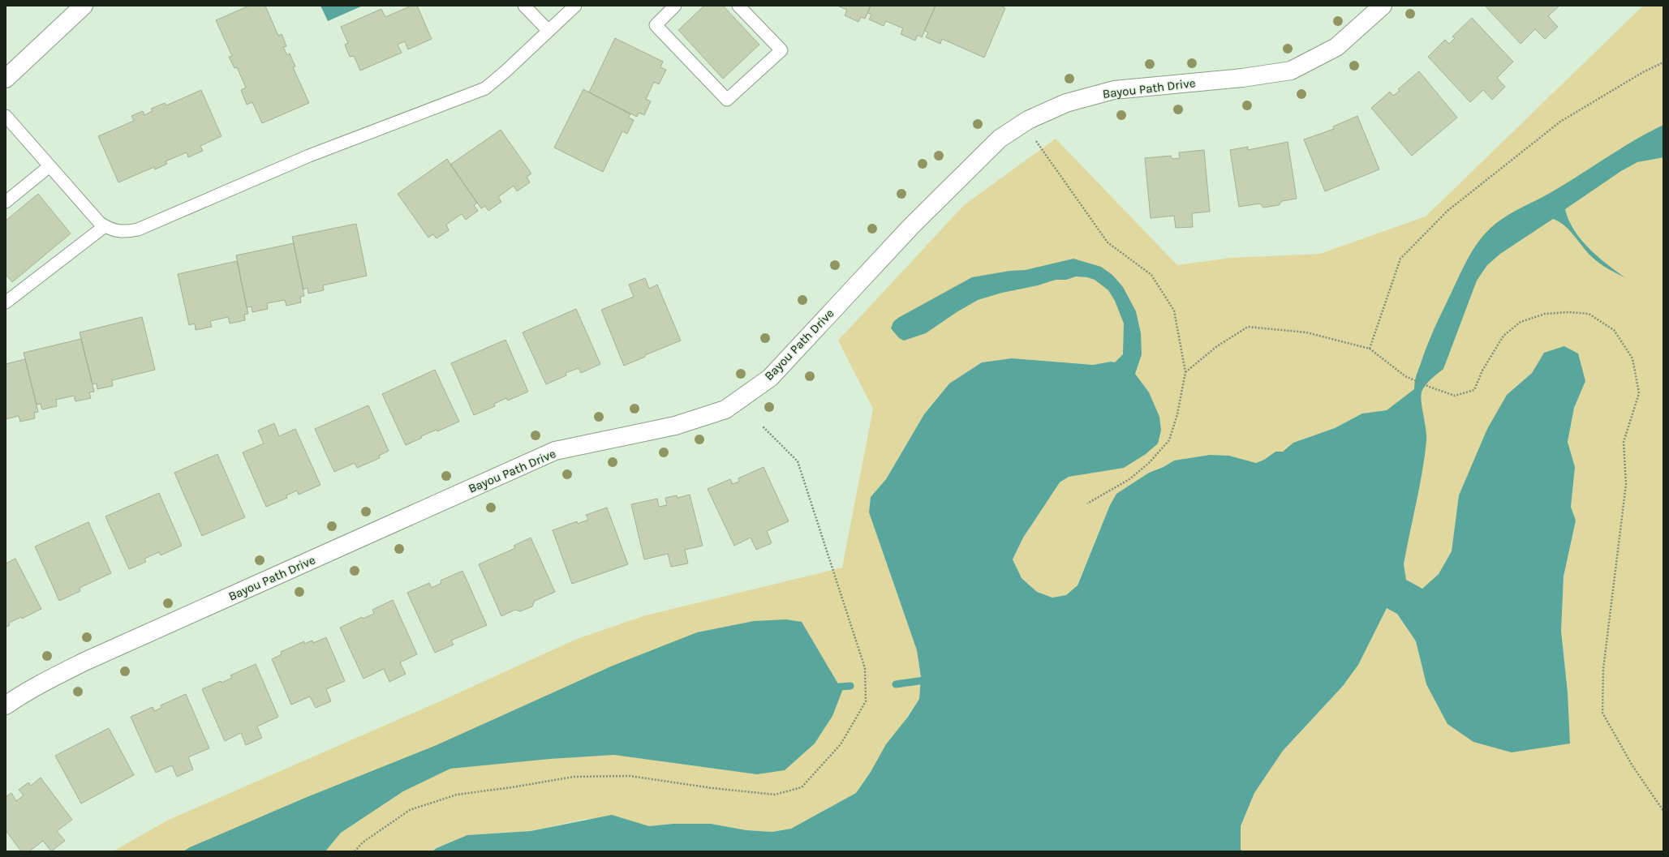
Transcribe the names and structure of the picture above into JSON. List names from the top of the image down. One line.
{"streets":{"street":["Bayou Path Drive"]}}
